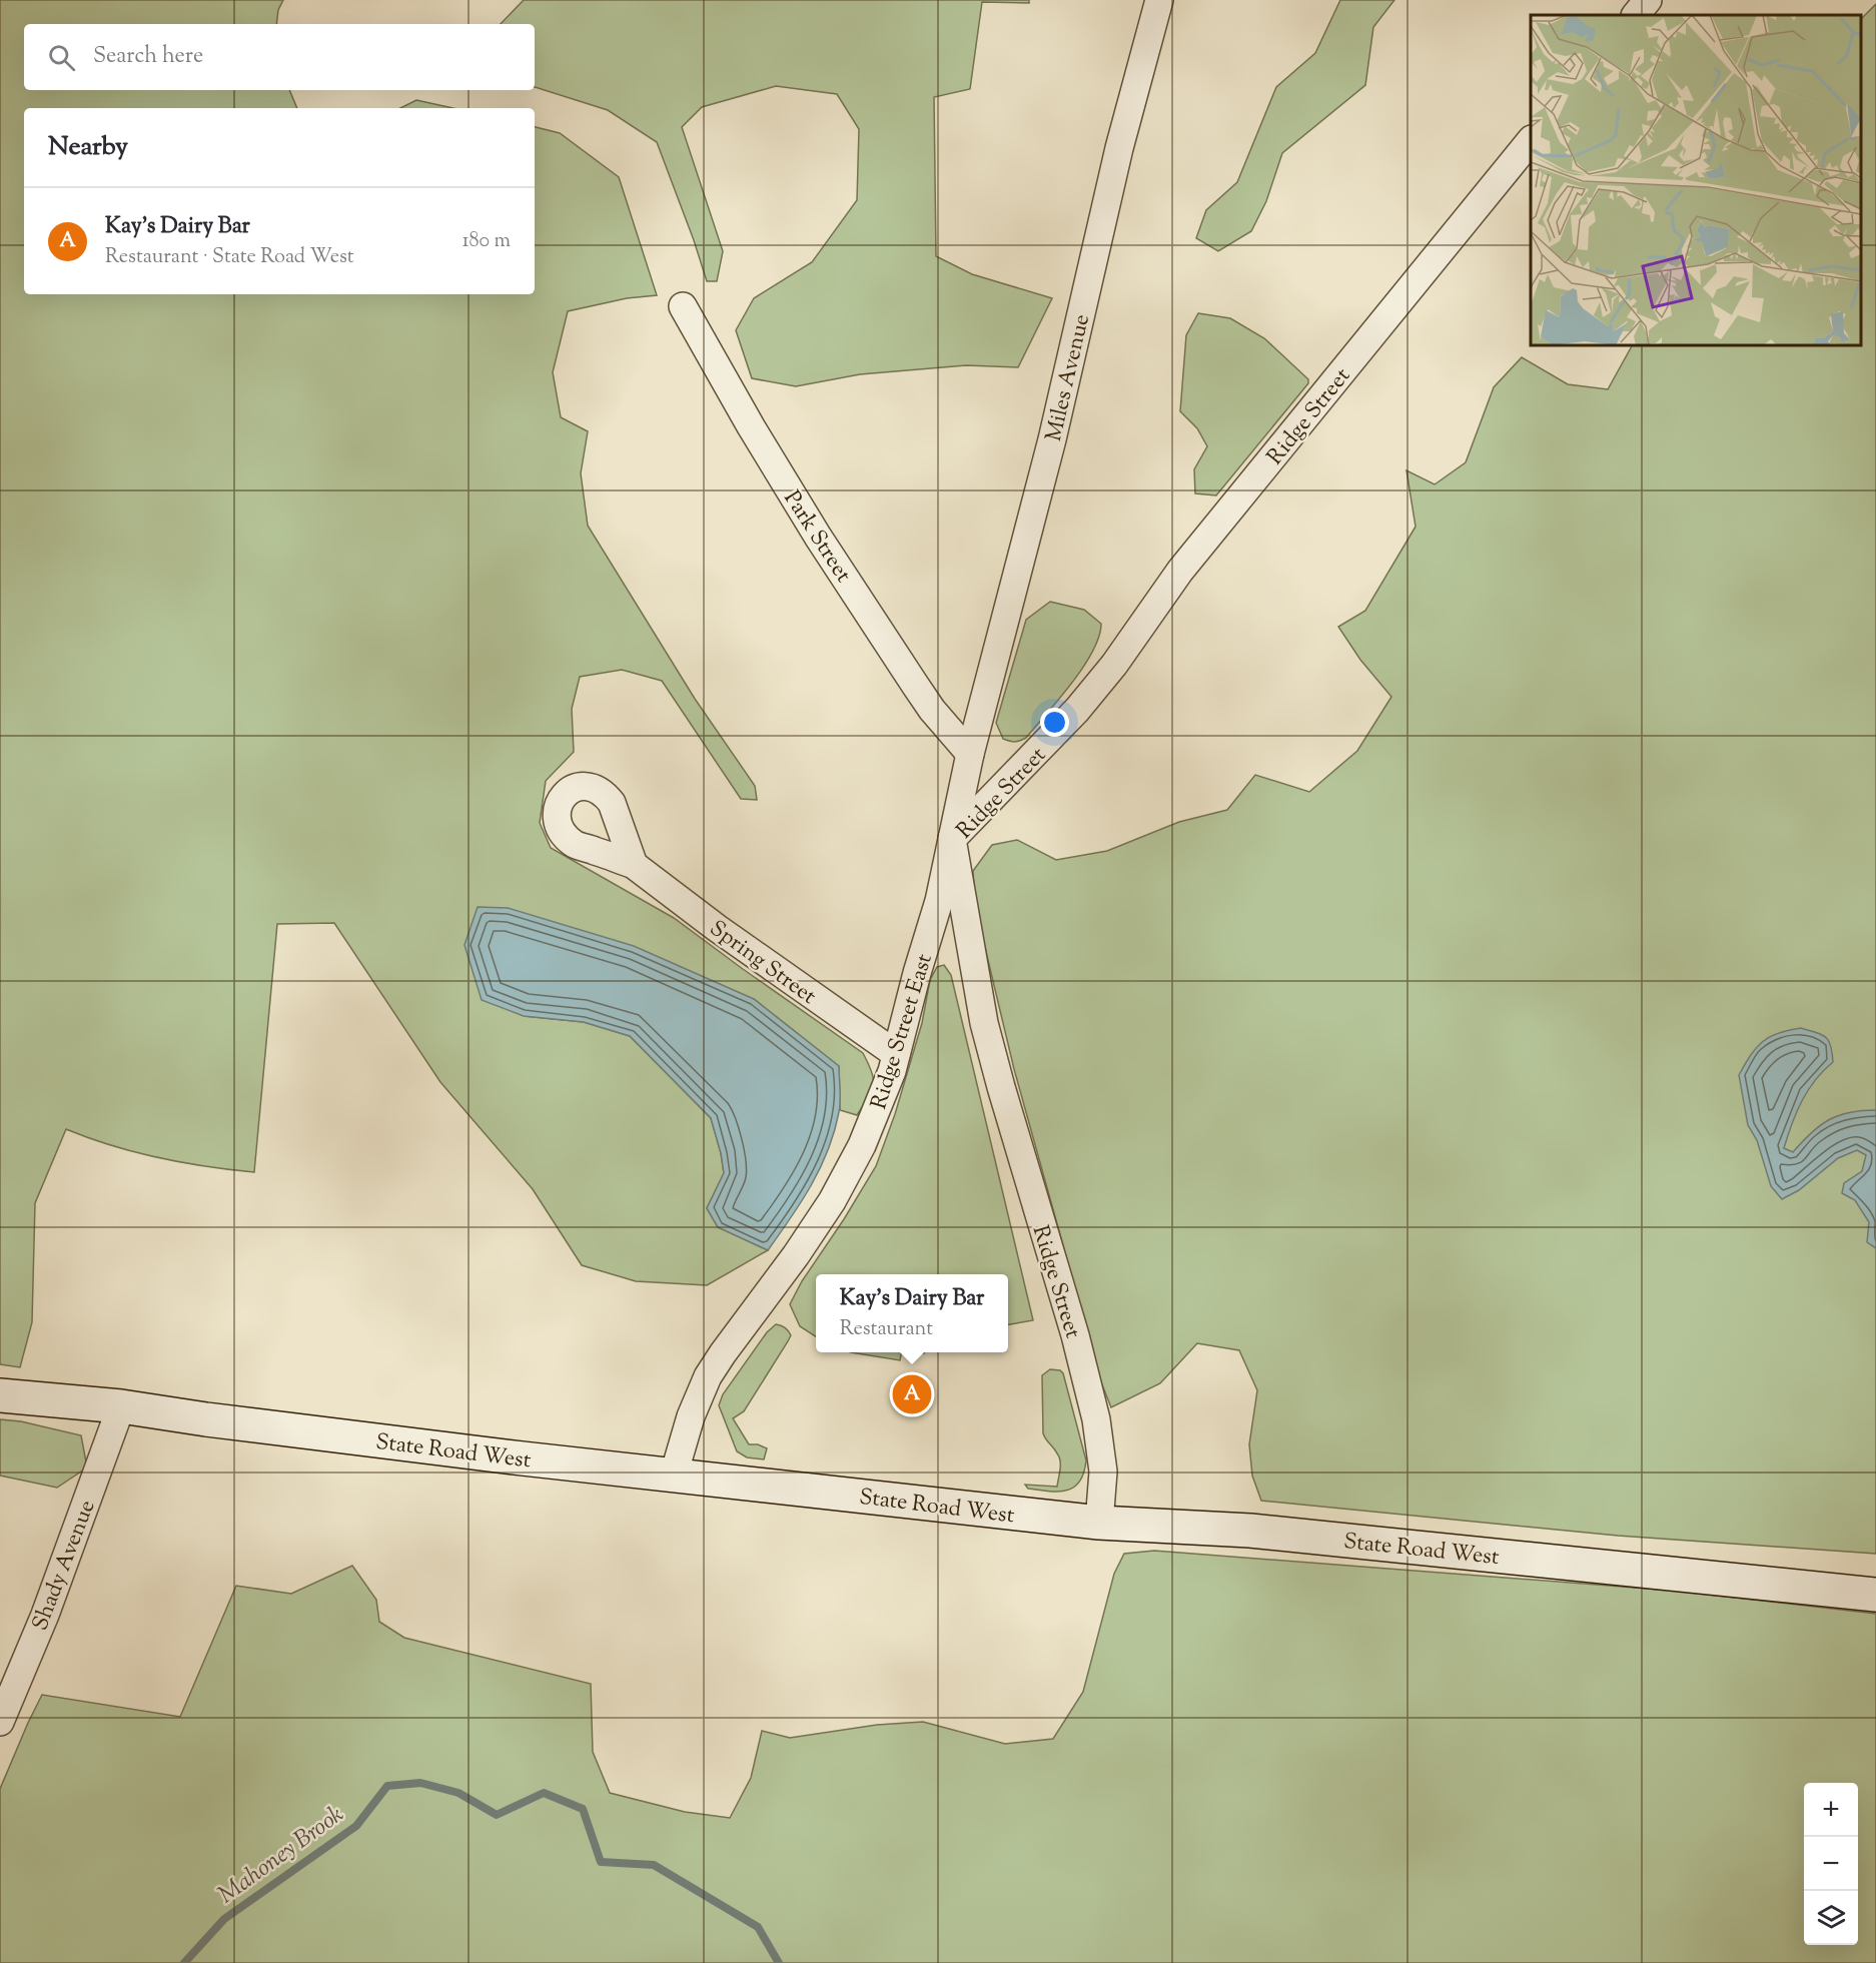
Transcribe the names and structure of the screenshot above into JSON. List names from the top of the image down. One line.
{"streets":{"main road":["State Road West"],"street":["Miles Avenue","Ridge Street","Park Street","Spring Street","Ridge Street East","Shady Avenue"]},"crossings":[["Miles Avenue","Park Street"],["Miles Avenue","Ridge Street East"],["Ridge Street","Ridge Street East"],["Ridge Street","State Road West"],["Park Street","Ridge Street East"],["Spring Street","Ridge Street East"],["Ridge Street East","State Road West"],["State Road West","Shady Avenue"]],"water":["Mahoney Brook"],"page":{"search":"Search here","heading":"Nearby","list":[{"mark":"A","name":"Kay's Dairy Bar","note":"Restaurant · State Road West","value":"180 m"}],"popup":["Kay's Dairy Bar","Restaurant"],"pins":"A","map_buttons":["+","−"]}}
